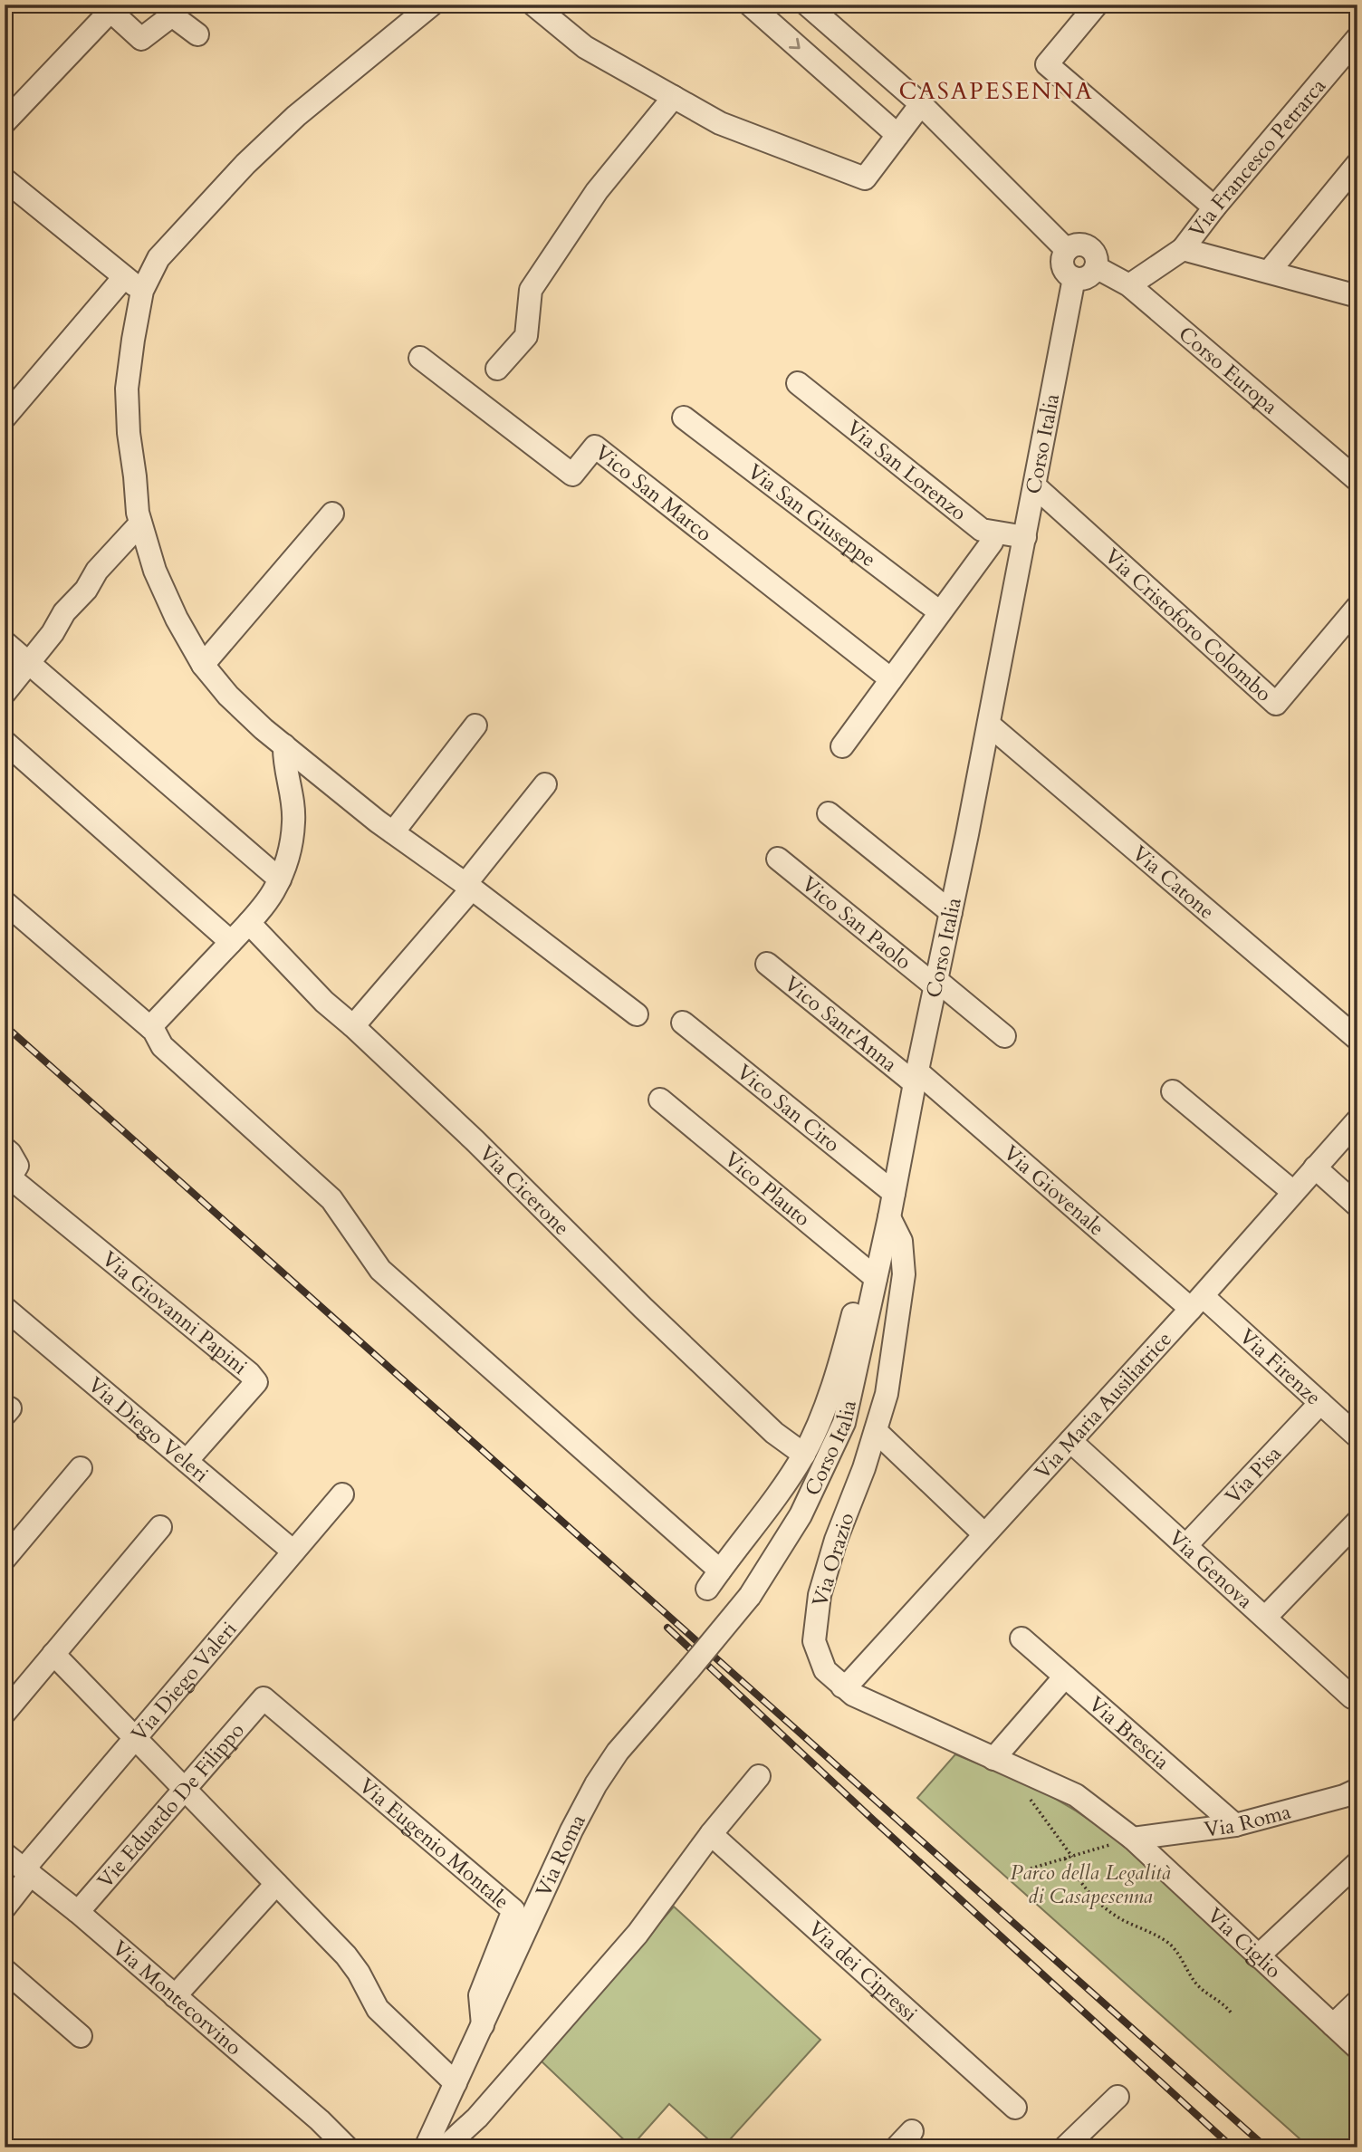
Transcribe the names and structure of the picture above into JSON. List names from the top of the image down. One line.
{"streets":{"street":["Via Francesco Petrarca","Corso Europa","Corso Italia","Via San Lorenzo","Vico San Marco","Via San Giuseppe","Via Cristoforo Colombo","Via Catone","Vico San Paolo","Vico Sant'Anna","Vico San Ciro","Vico Plauto","Via Cicerone","Via Giovenale","Via Giovanni Papini","Via Firenze","Via Maria Ausiliatrice","Via Diego Veleri","Via Pisa","Via Orazio","Via Genova","Via Diego Valeri","Via Brescia","Vie Eduardo De Filippo","Via Roma","Via Eugenio Montale","Via Ciglio","Via dei Cipressi","Via Montecorvino"]},"crossings":[["Via Francesco Petrarca","Corso Europa"],["Corso Europa","Corso Italia"],["Corso Italia","Via San Lorenzo"],["Corso Italia","Via Cristoforo Colombo"],["Corso Italia","Via Catone"],["Corso Italia","Vico San Paolo"],["Corso Italia","Vico Sant'Anna"],["Corso Italia","Vico San Ciro"],["Corso Italia","Vico Plauto"],["Corso Italia","Via Giovenale"],["Corso Italia","Via Orazio"],["Corso Italia","Via Roma"],["Vico Sant'Anna","Via Giovenale"],["Via Giovenale","Via Firenze"],["Via Giovenale","Via Maria Ausiliatrice"],["Via Giovanni Papini","Via Diego Veleri"],["Via Firenze","Via Maria Ausiliatrice"],["Via Firenze","Via Pisa"],["Via Maria Ausiliatrice","Via Orazio"],["Via Maria Ausiliatrice","Via Genova"],["Via Diego Veleri","Via Diego Valeri"],["Via Pisa","Via Genova"],["Via Orazio","Via Roma"],["Via Orazio","Via Ciglio"],["Via Diego Valeri","Via Montecorvino"],["Via Brescia","Via Roma"],["Vie Eduardo De Filippo","Via Eugenio Montale"],["Vie Eduardo De Filippo","Via Montecorvino"],["Via Roma","Via Eugenio Montale"],["Via Roma","Via Ciglio"]],"districts":["CASAPESENNA"],"parks":["Parco della Legalità di Casapesenna"]}
